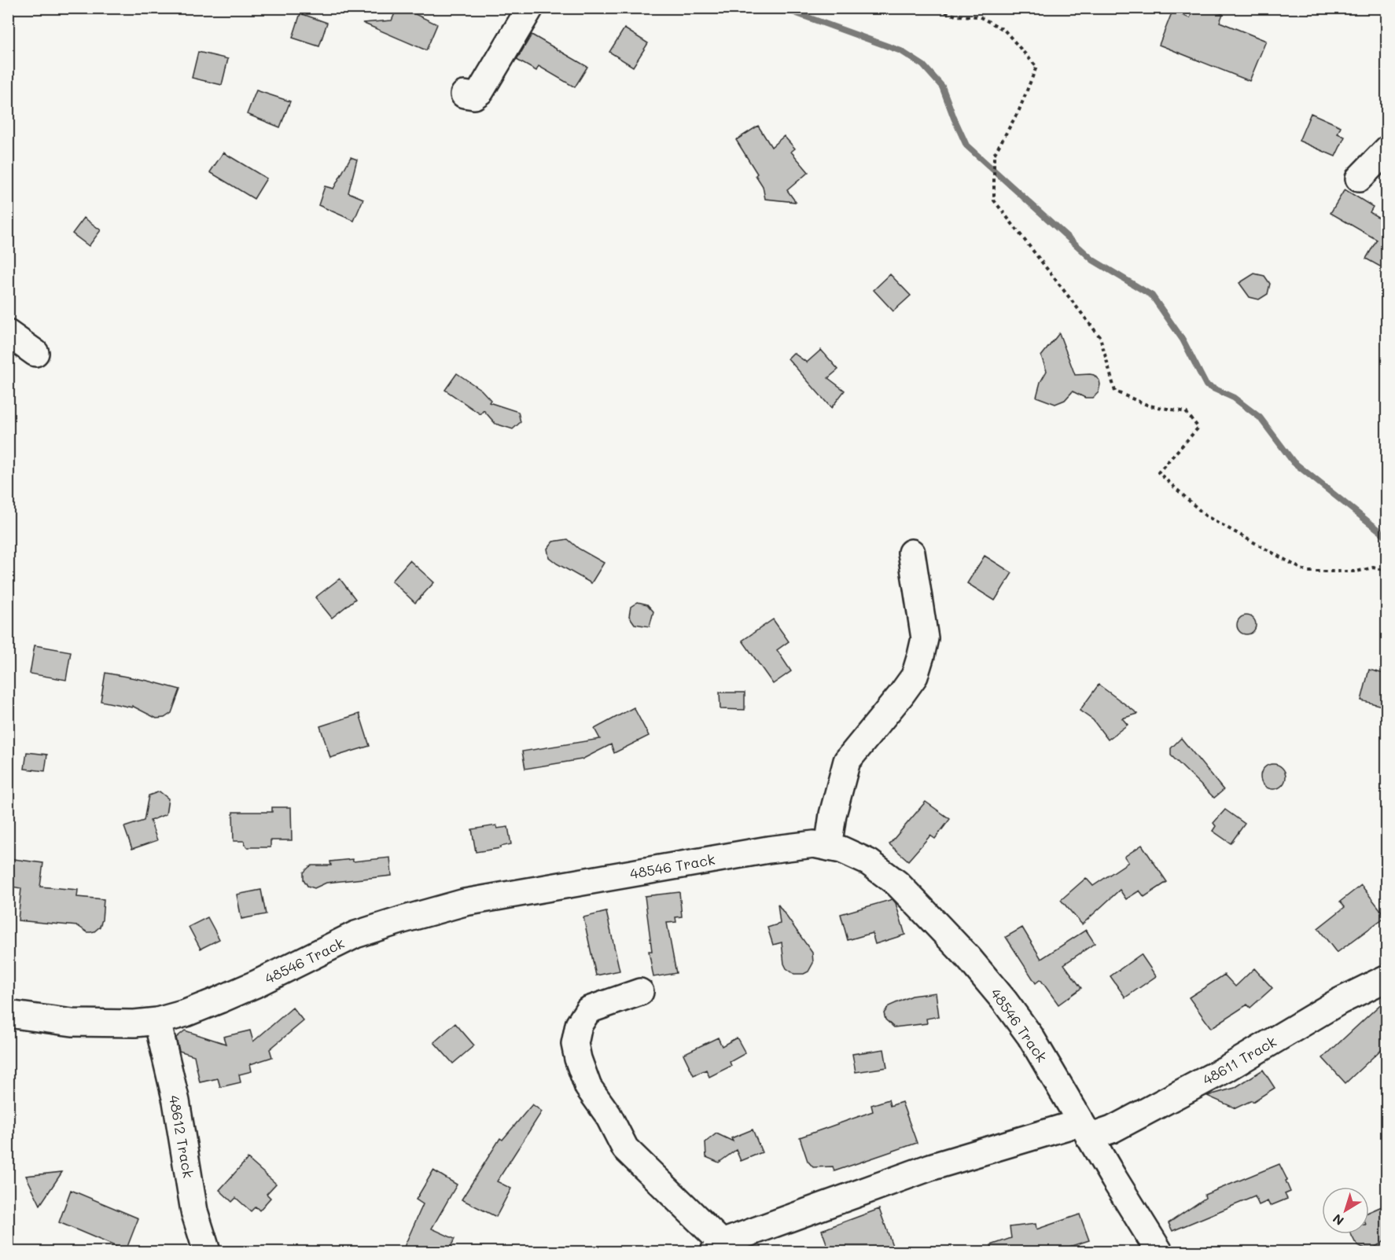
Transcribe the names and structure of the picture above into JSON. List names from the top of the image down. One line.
{"streets":{"street":["48546 Track","48611 Track","48612 Track"]},"crossings":[["48546 Track","48611 Track"],["48546 Track","48612 Track"]],"north":"bottom left"}
